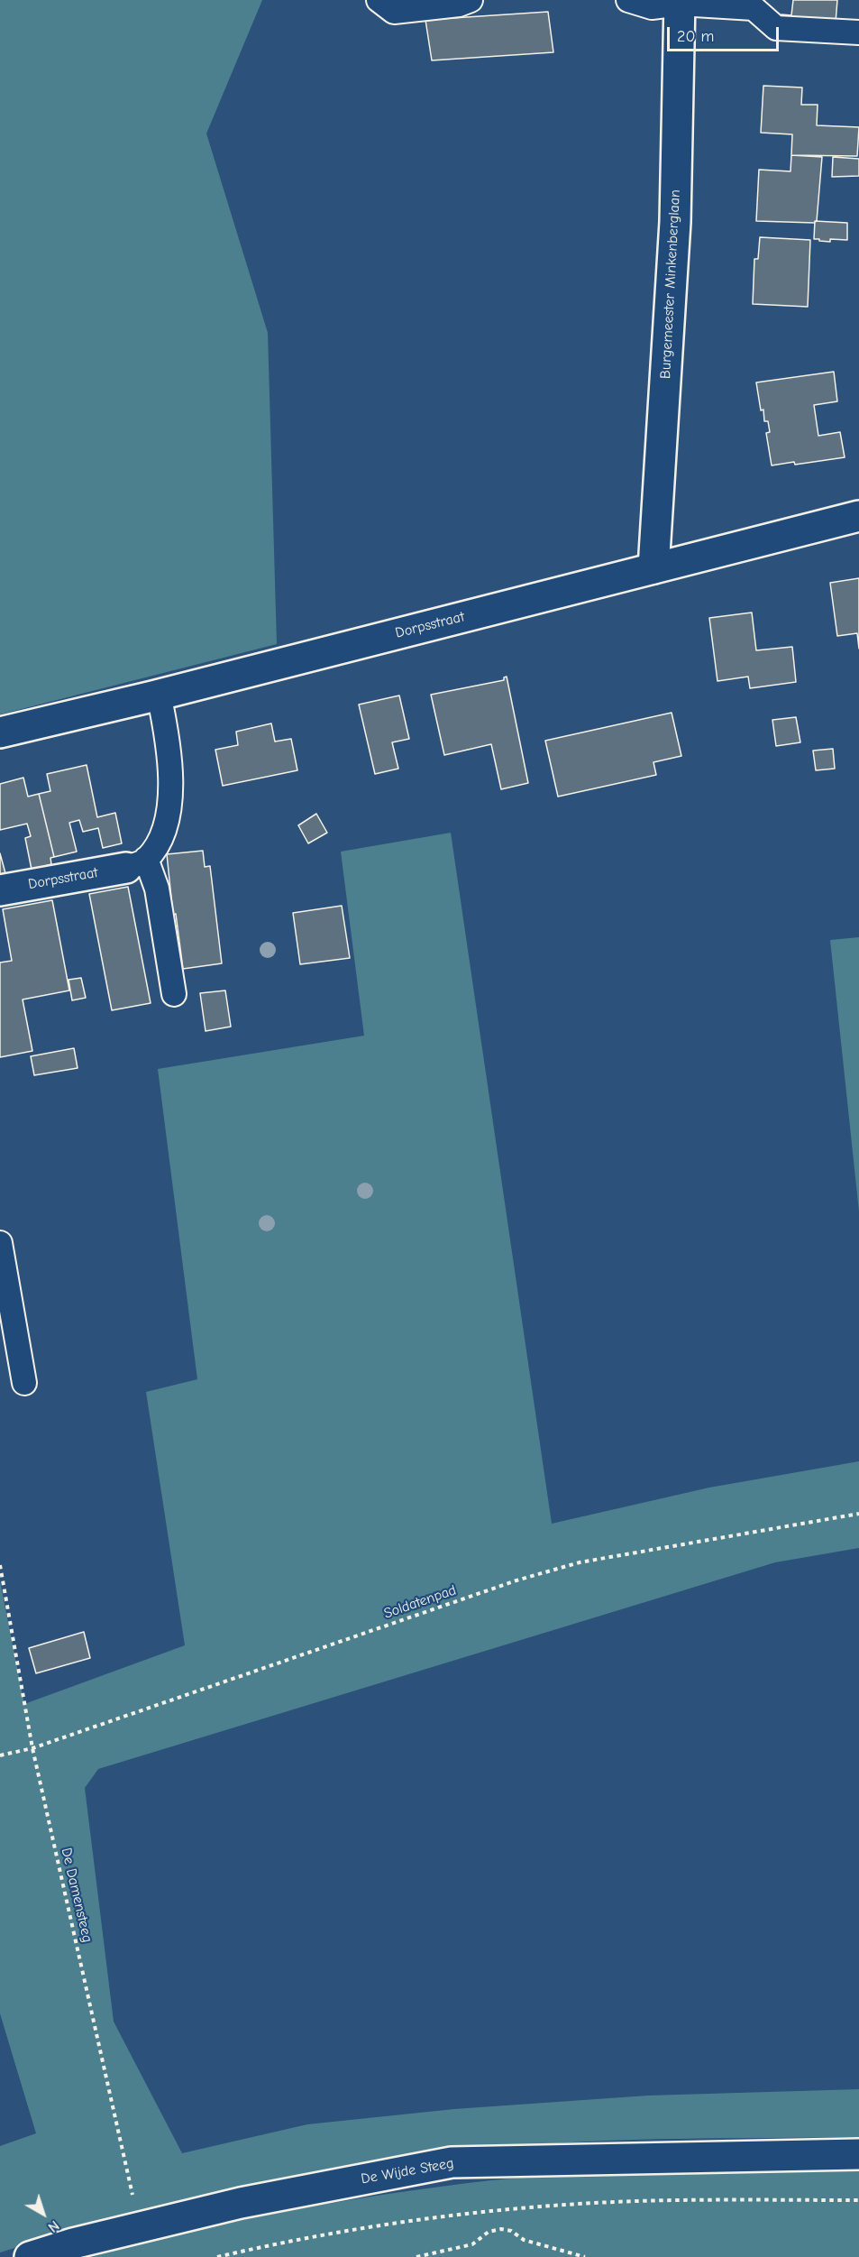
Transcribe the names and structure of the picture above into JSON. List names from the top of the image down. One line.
{"streets":{"street":["Burgemeester Minkenberglaan","Dorpsstraat","De Wijde Steeg"],"path":["Soldatenpad","De Damensteeg"]},"crossings":[["Burgemeester Minkenberglaan","Dorpsstraat"],["Soldatenpad","De Damensteeg"],["De Damensteeg","De Wijde Steeg"]],"scale_bar":"20 m","north":"bottom right"}
